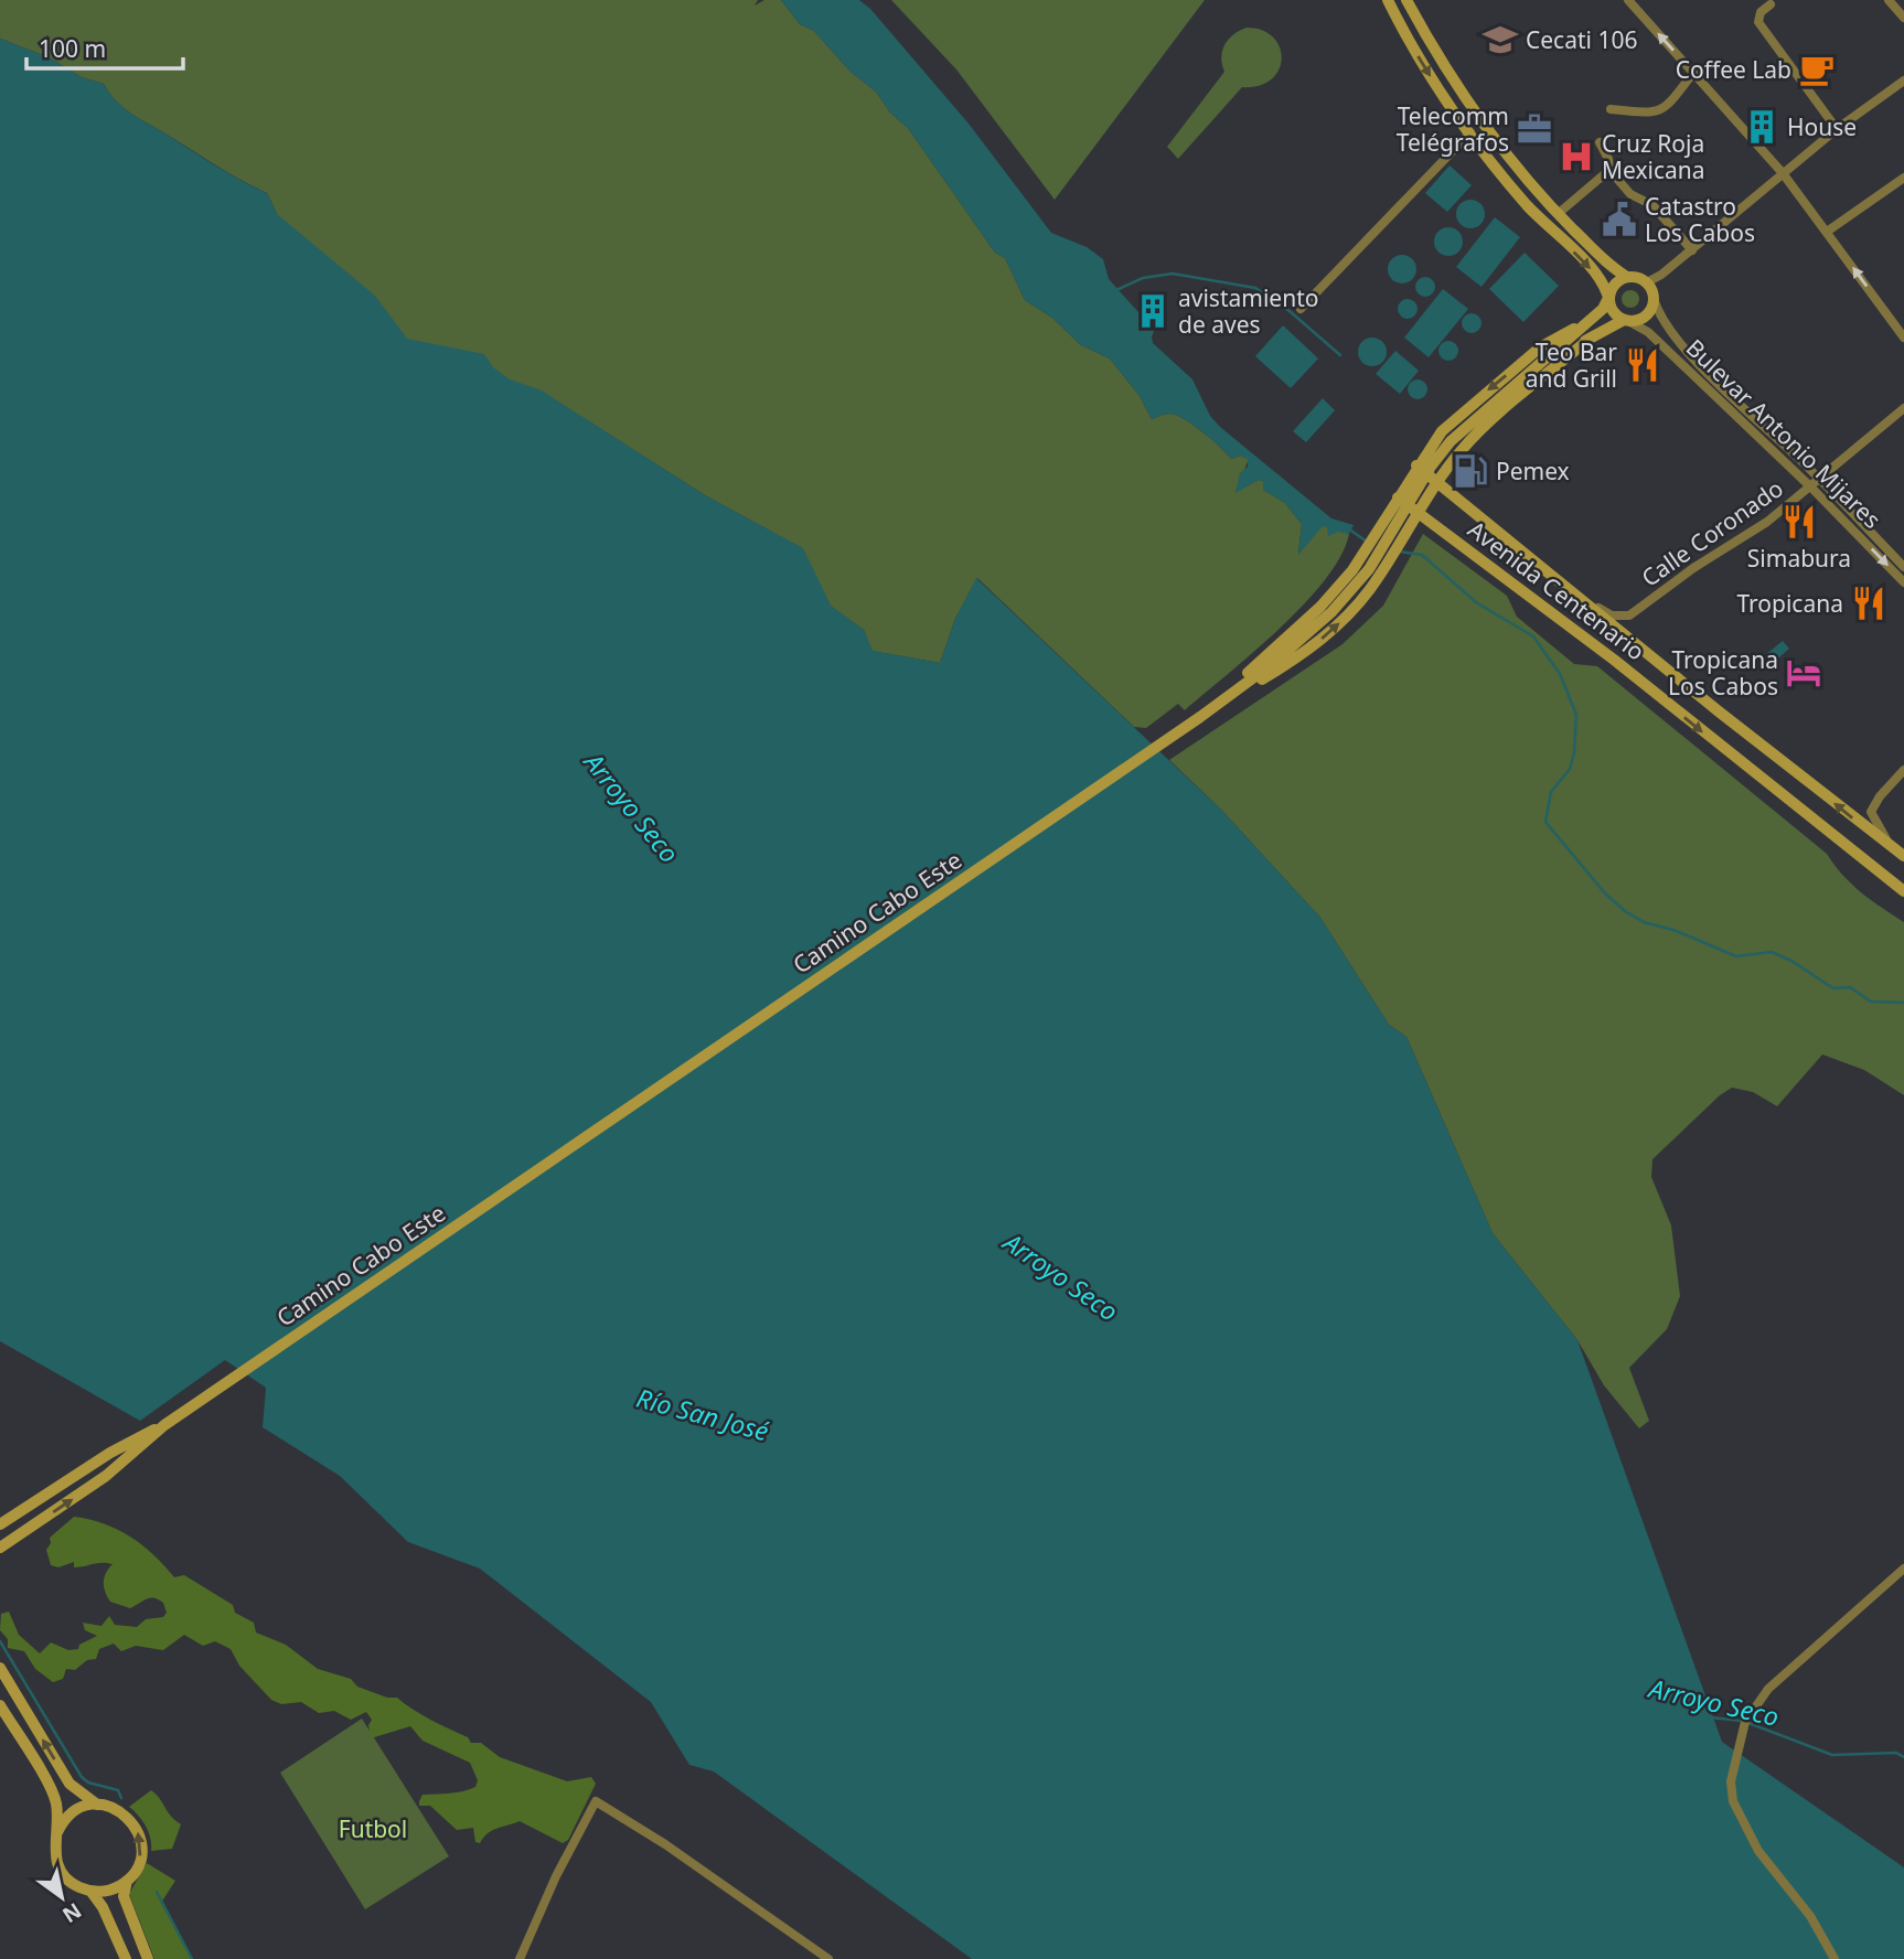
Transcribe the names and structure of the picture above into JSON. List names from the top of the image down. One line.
{"streets":{"main road":["Avenida Centenario","Camino Cabo Este"],"street":["Bulevar Antonio Mijares","Calle Coronado"]},"crossings":[["Bulevar Antonio Mijares","Calle Coronado"],["Bulevar Antonio Mijares","Camino Cabo Este"],["Calle Coronado","Avenida Centenario"]],"water":["Arroyo Seco","Río San José"],"parks":["Futbol"],"places":{"school or university":["Cecati 106"],"cafe":["Coffee Lab"],"building":["House","avistamiento de aves"],"office":["Telecomm Telégrafos"],"hospital":["Cruz Roja Mexicana"],"public building":["Catastro Los Cabos"],"restaurant":["Teo Bar and Grill","Simabura","Tropicana"],"fuel station":["Pemex"],"hotel":["Tropicana Los Cabos"]},"scale_bar":"100 m","north":"bottom right"}
